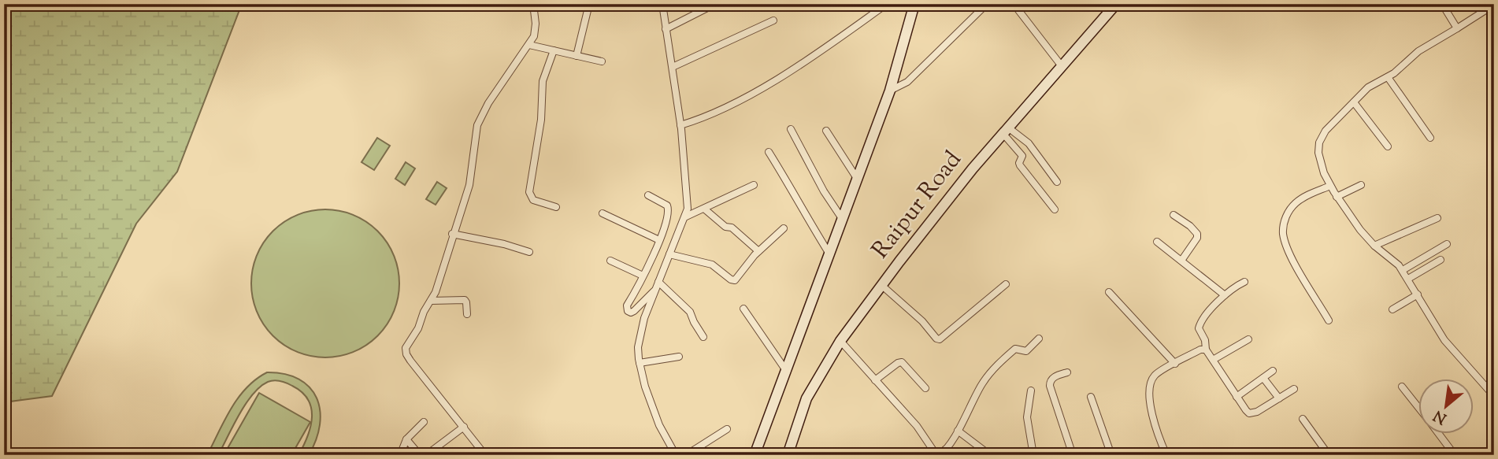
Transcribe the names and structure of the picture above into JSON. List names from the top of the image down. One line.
{"streets":{"street":["Raipur Road"]},"north":"bottom left"}
